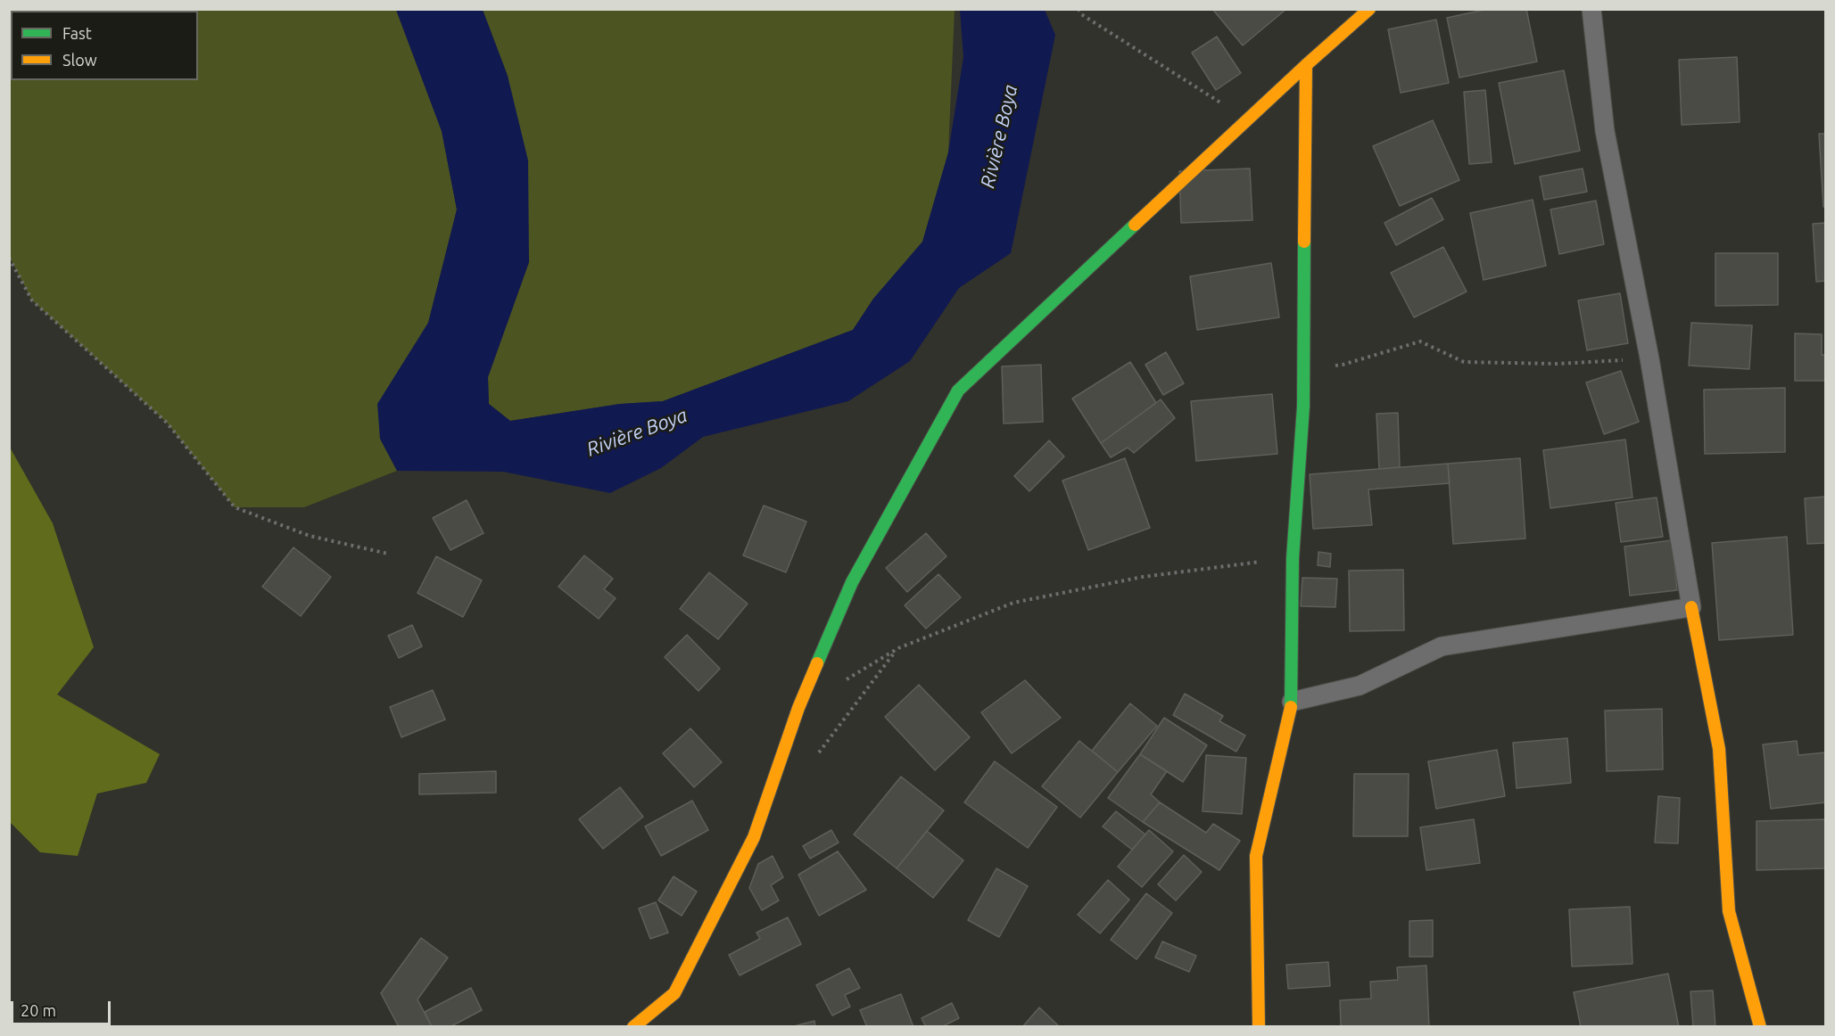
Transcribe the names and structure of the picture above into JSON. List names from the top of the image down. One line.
{"water":["Rivière Boya"],"legend":["Fast","Slow"],"scale_bar":"20 m"}
